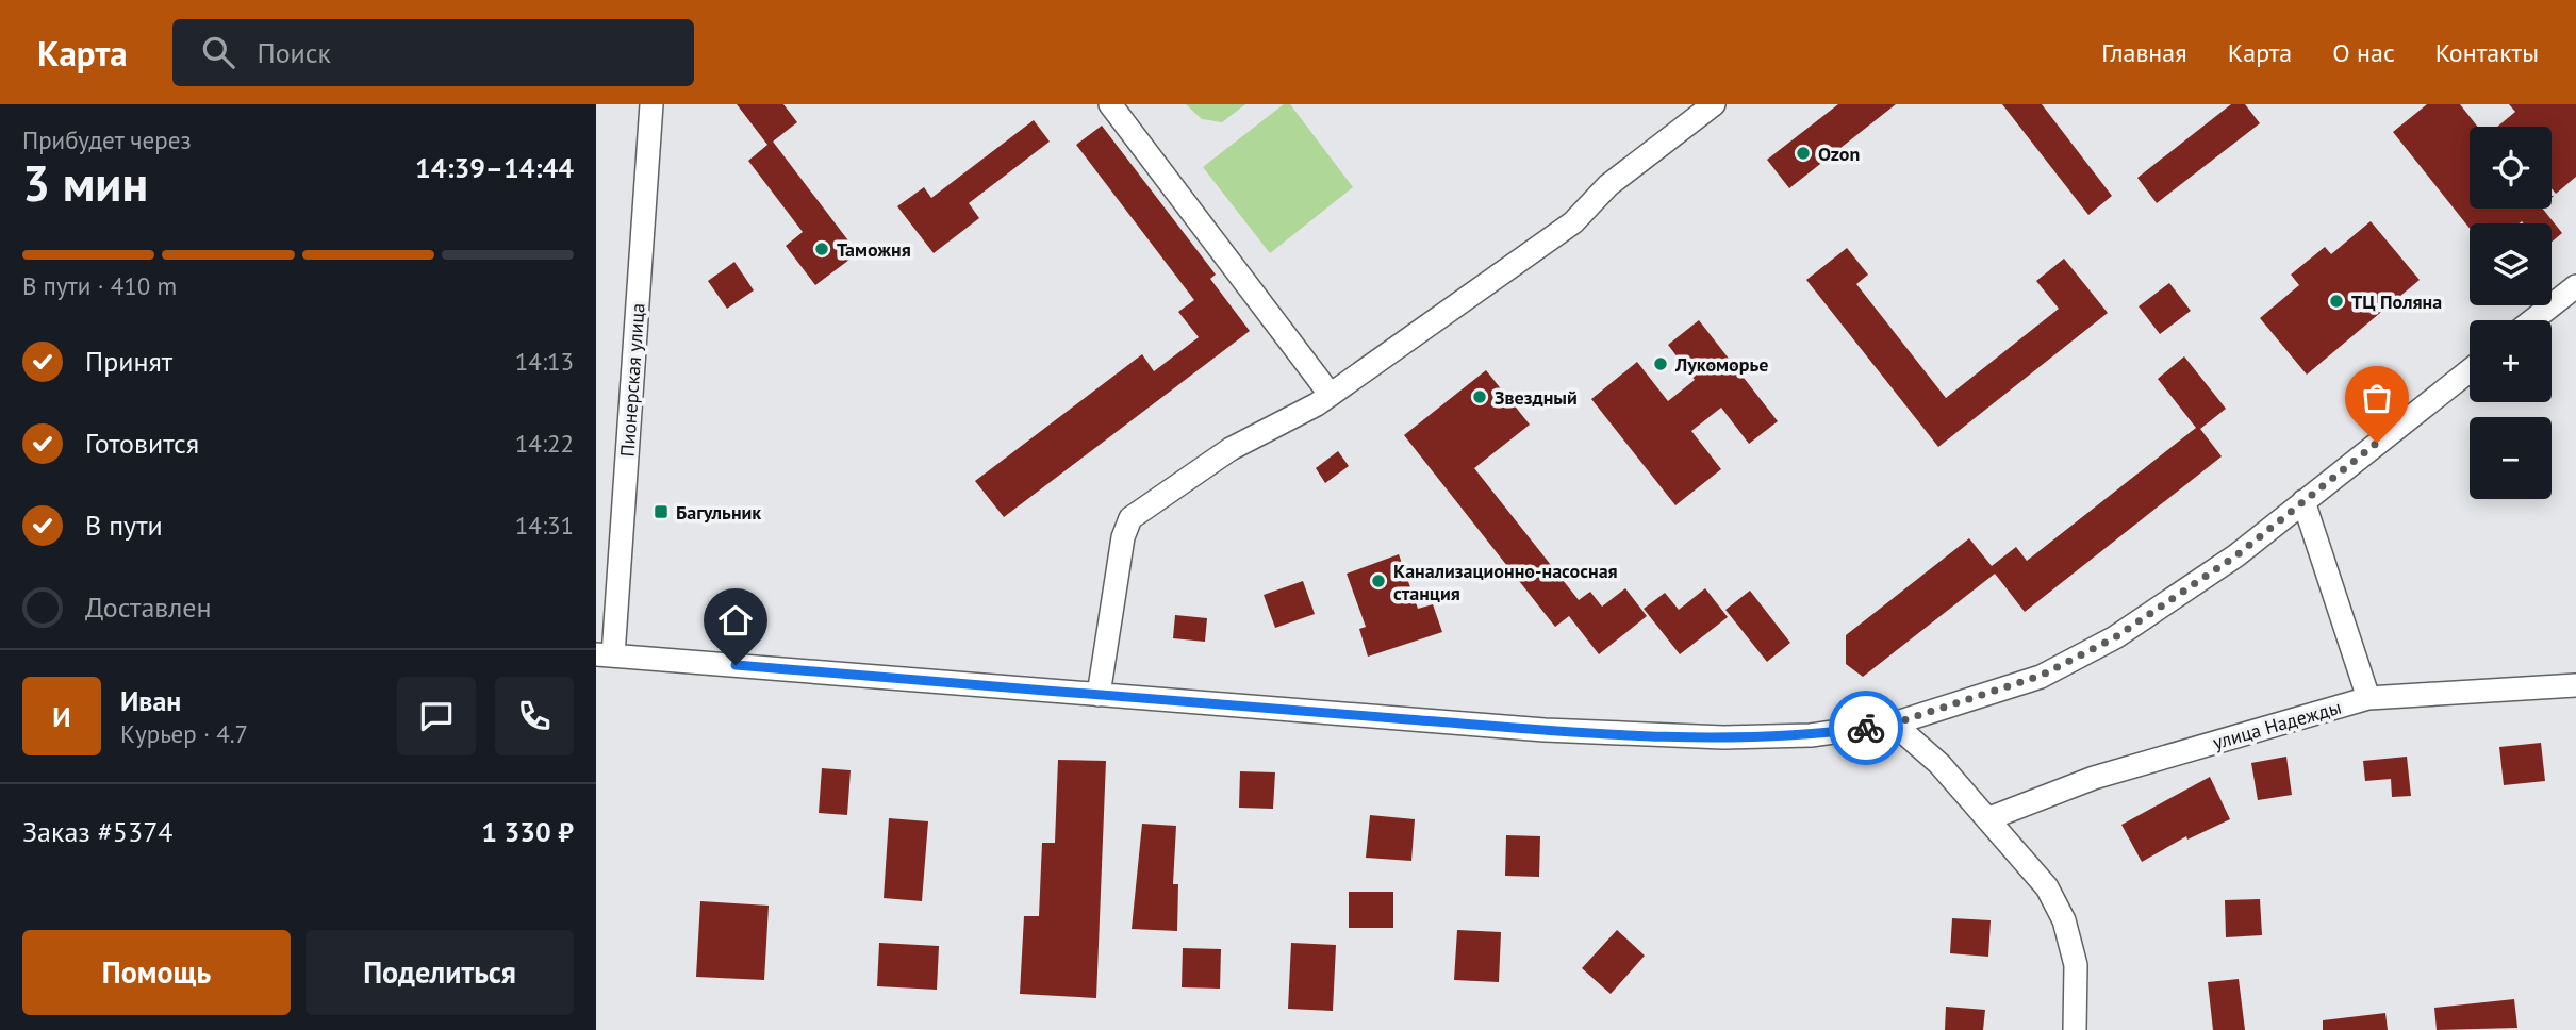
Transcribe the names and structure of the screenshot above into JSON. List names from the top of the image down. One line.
{"streets":{"street":["Пионерская улица","улица Надежды"]},"places":{"other":["Ozon","Таможня","ТЦ Поляна","Лукоморье","Звездный","Канализационно-насосная станция"],"transit":["Багульник"]},"page":{"header":"Карта","search":"Поиск","nav":["Главная","Карта","О нас","Контакты"],"heading":["3 мин","Прибудет через","14:39–14:44"],"panel":["Иван","Курьер · 4.7","Заказ #5374","1 330 ₽"],"map_buttons":["+","−"],"bar":"В пути · 410 m","list":[["Принят","14:13"],["Готовится","14:22"],["В пути","14:31"],"Доставлен"],"round":"И","buttons":["Помощь","Поделиться"]}}
